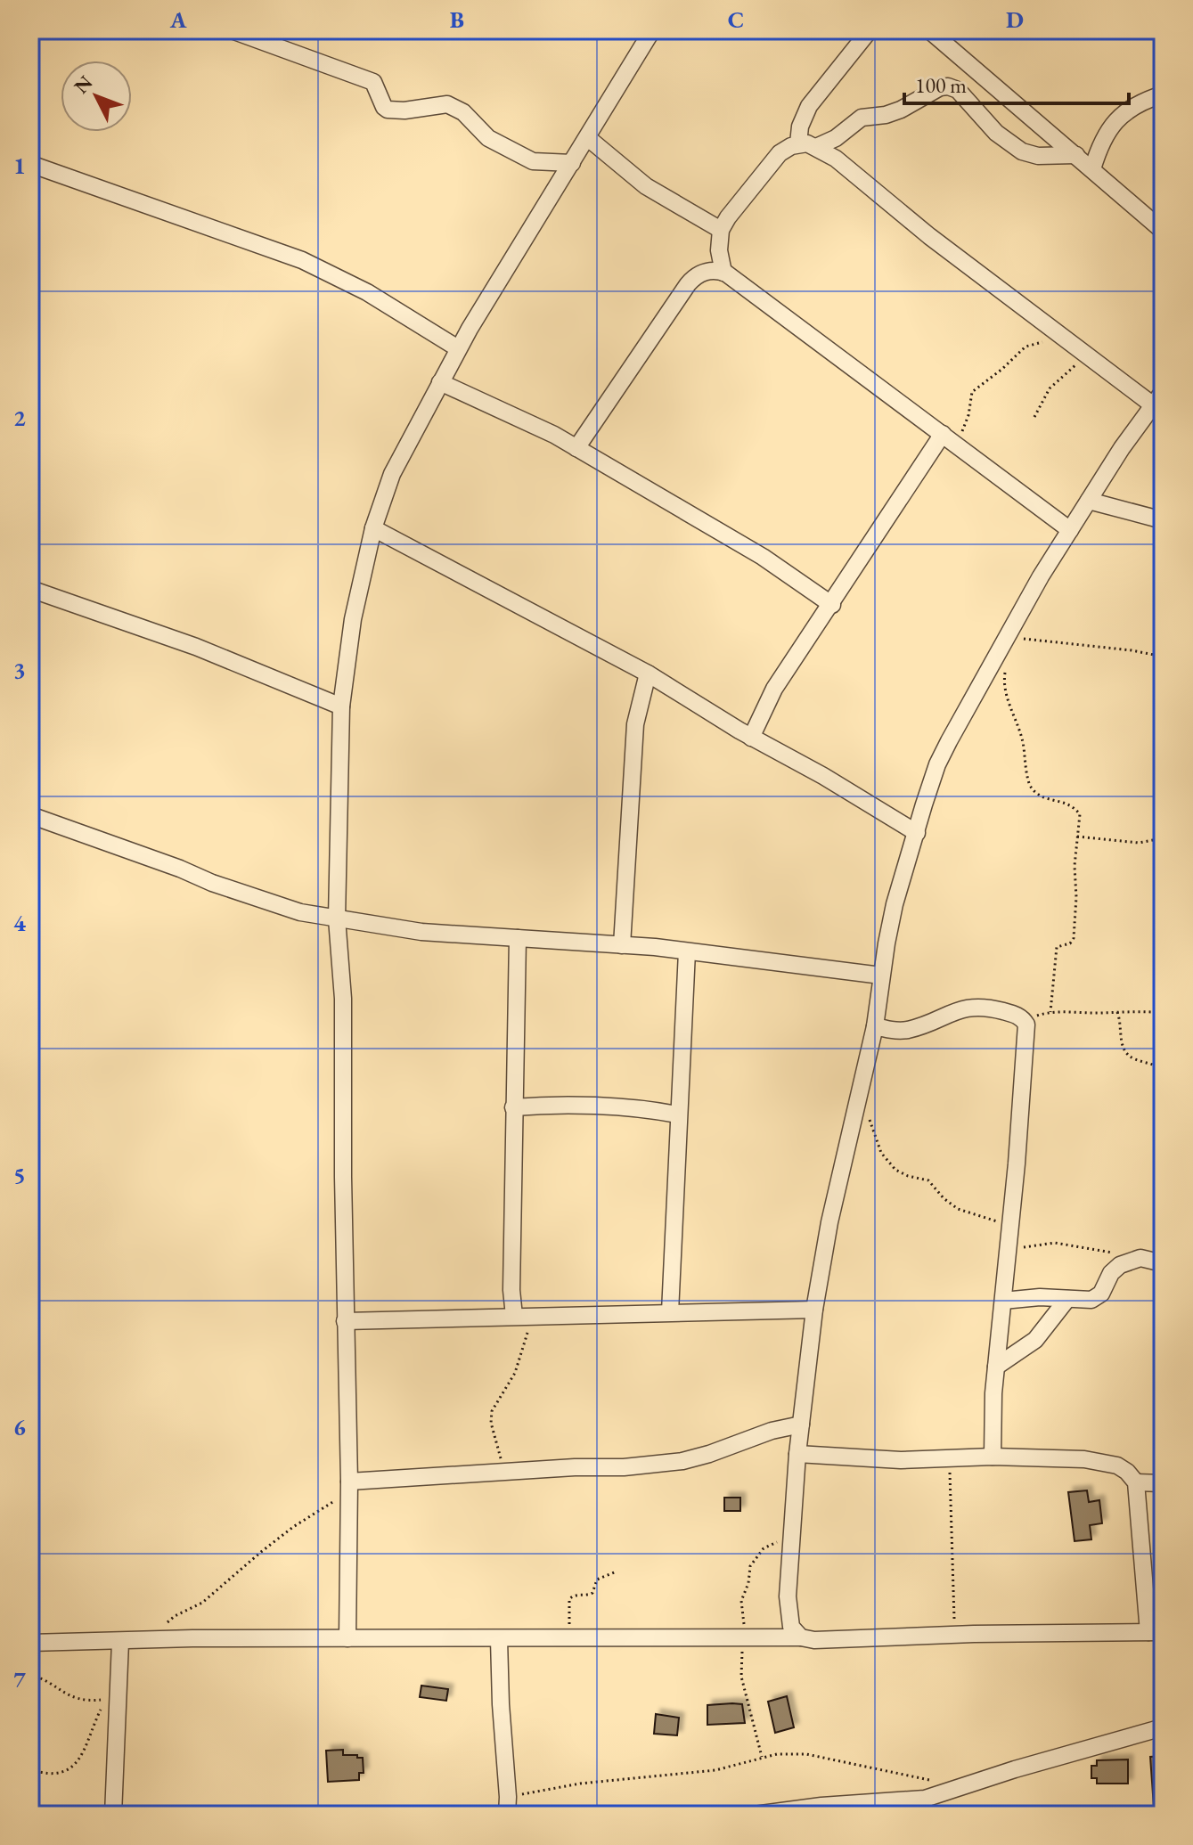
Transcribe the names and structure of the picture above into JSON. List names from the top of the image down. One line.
{"scale_bar":"100 m","north":"top left","grid":{"columns":["A","B","C","D"],"rows":["1","2","3","4","5","6","7"]}}
